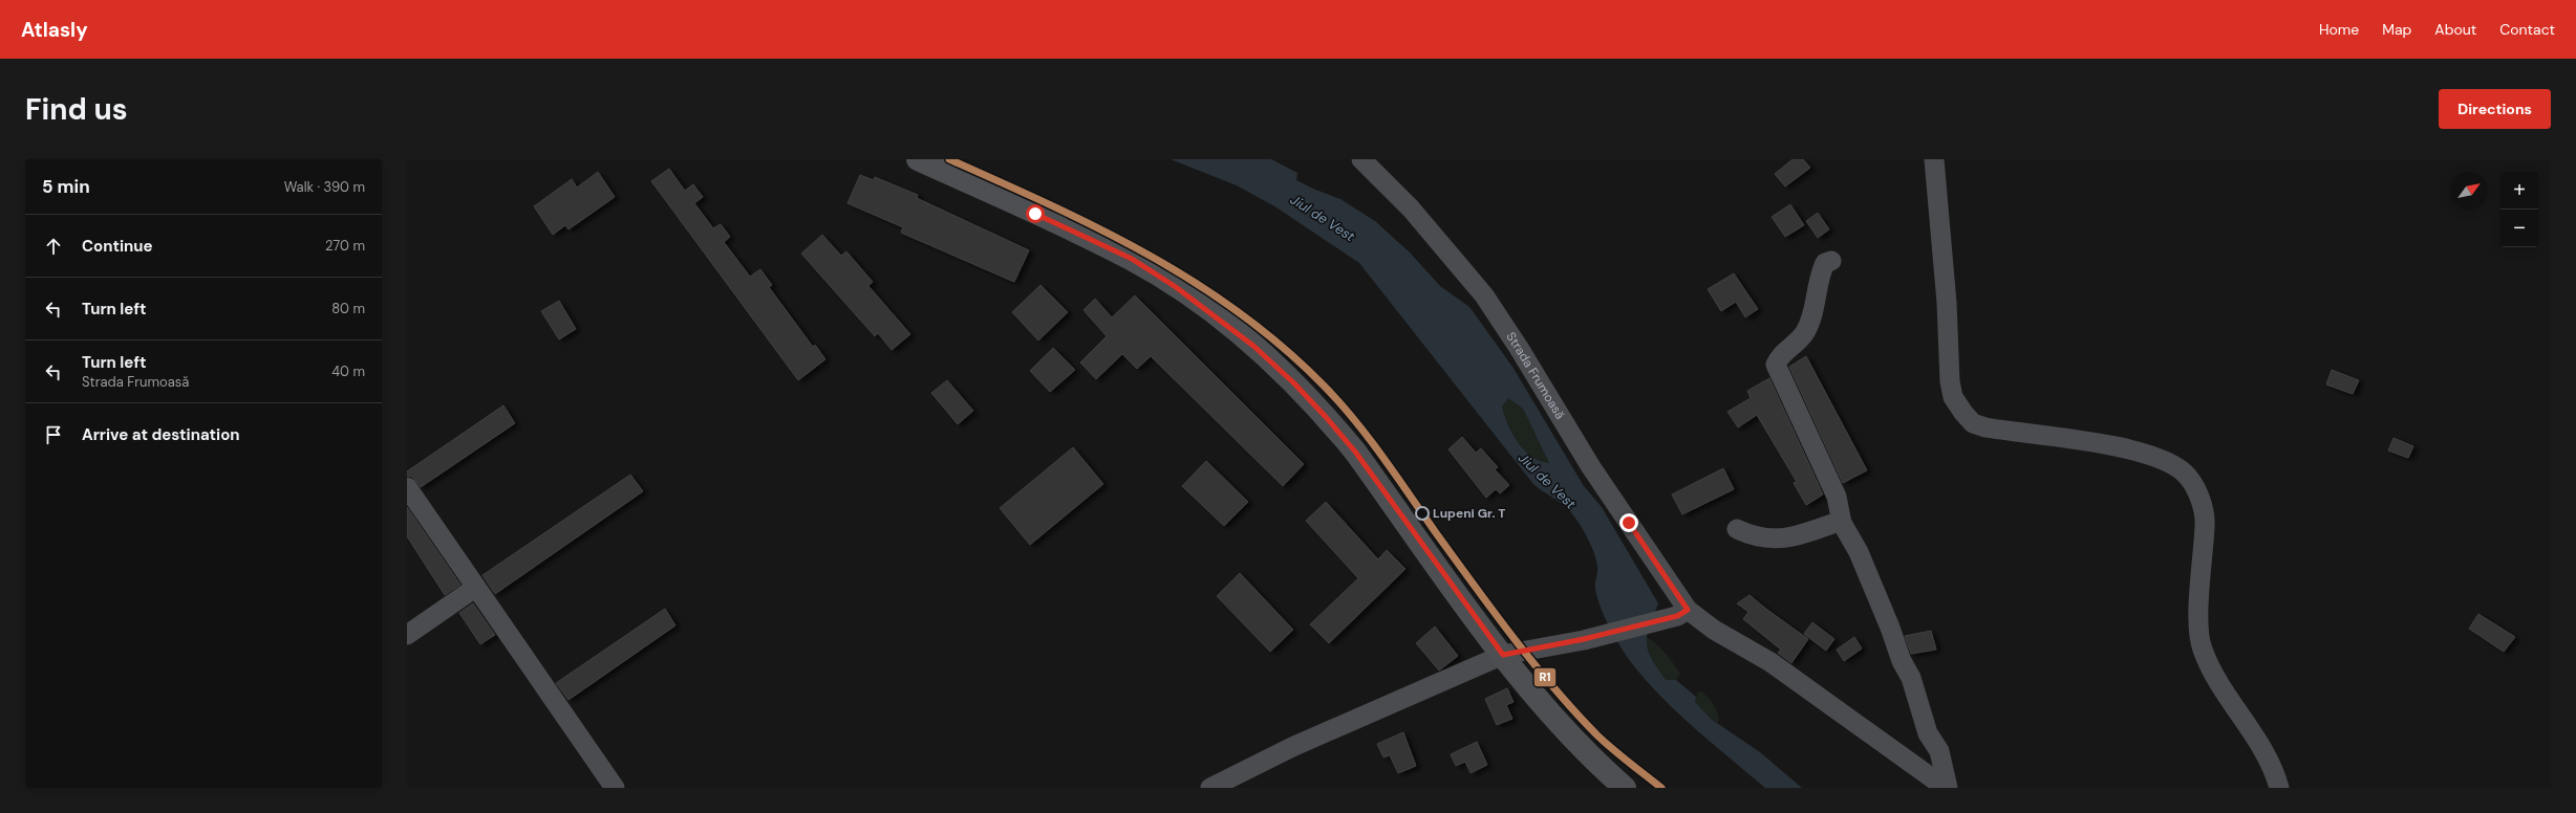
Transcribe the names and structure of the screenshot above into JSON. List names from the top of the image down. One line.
{"streets":{"street":["Strada Frumoasă"]},"water":["Jiul de Vest"],"places":["Lupeni Gr. T"],"lines":["transit line R1"],"north":"top right","page":{"header":"Atlasly","nav":["Home","Map","About","Contact"],"buttons":"Directions","title":"Find us","heading":["5 min","Walk · 390 m"],"map_buttons":["+","−"],"list":[["Continue","270 m"],["Turn left","80 m"],["Turn left","Strada Frumoasă","40 m"],"Arrive at destination"]}}
